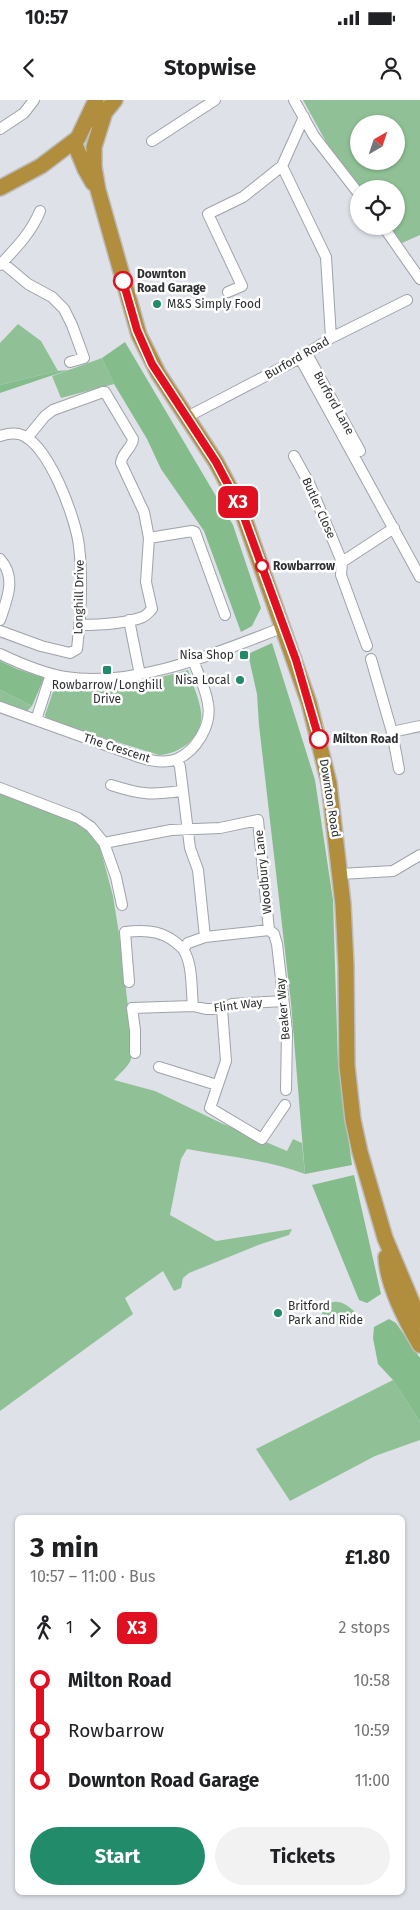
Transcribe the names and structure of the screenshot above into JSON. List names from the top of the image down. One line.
{"streets":{"highway":["Downton Road"],"street":["Burford Road","Burford Lane","Butler Close","Longhill Drive","The Crescent","Woodbury Lane","Flint Way","Beaker Way"]},"crossings":[["Burford Road","Burford Lane"],["Burford Road","Downton Road"],["Woodbury Lane","Beaker Way"],["Flint Way","Beaker Way"]],"places":{"other":["Downton Road Garage","M&S Simply Food","Rowbarrow","Nisa Local","Milton Road","Britford Park and Ride"],"transit":["Nisa Shop","Rowbarrow/Longhill Drive"]},"lines":["bus line X3"],"north":"top right","page":{"status":"10:57","header":"Stopwise","on_map":"X3","heading":["3 min","10:57 – 11:00 · Bus","£1.80"],"legs":["1","X3","2 stops"],"list":[{"name":"Milton Road","value":"10:58"},{"name":"Rowbarrow","value":"10:59"},{"name":"Downton Road Garage","value":"11:00"}],"buttons":["Start","Tickets"]}}
